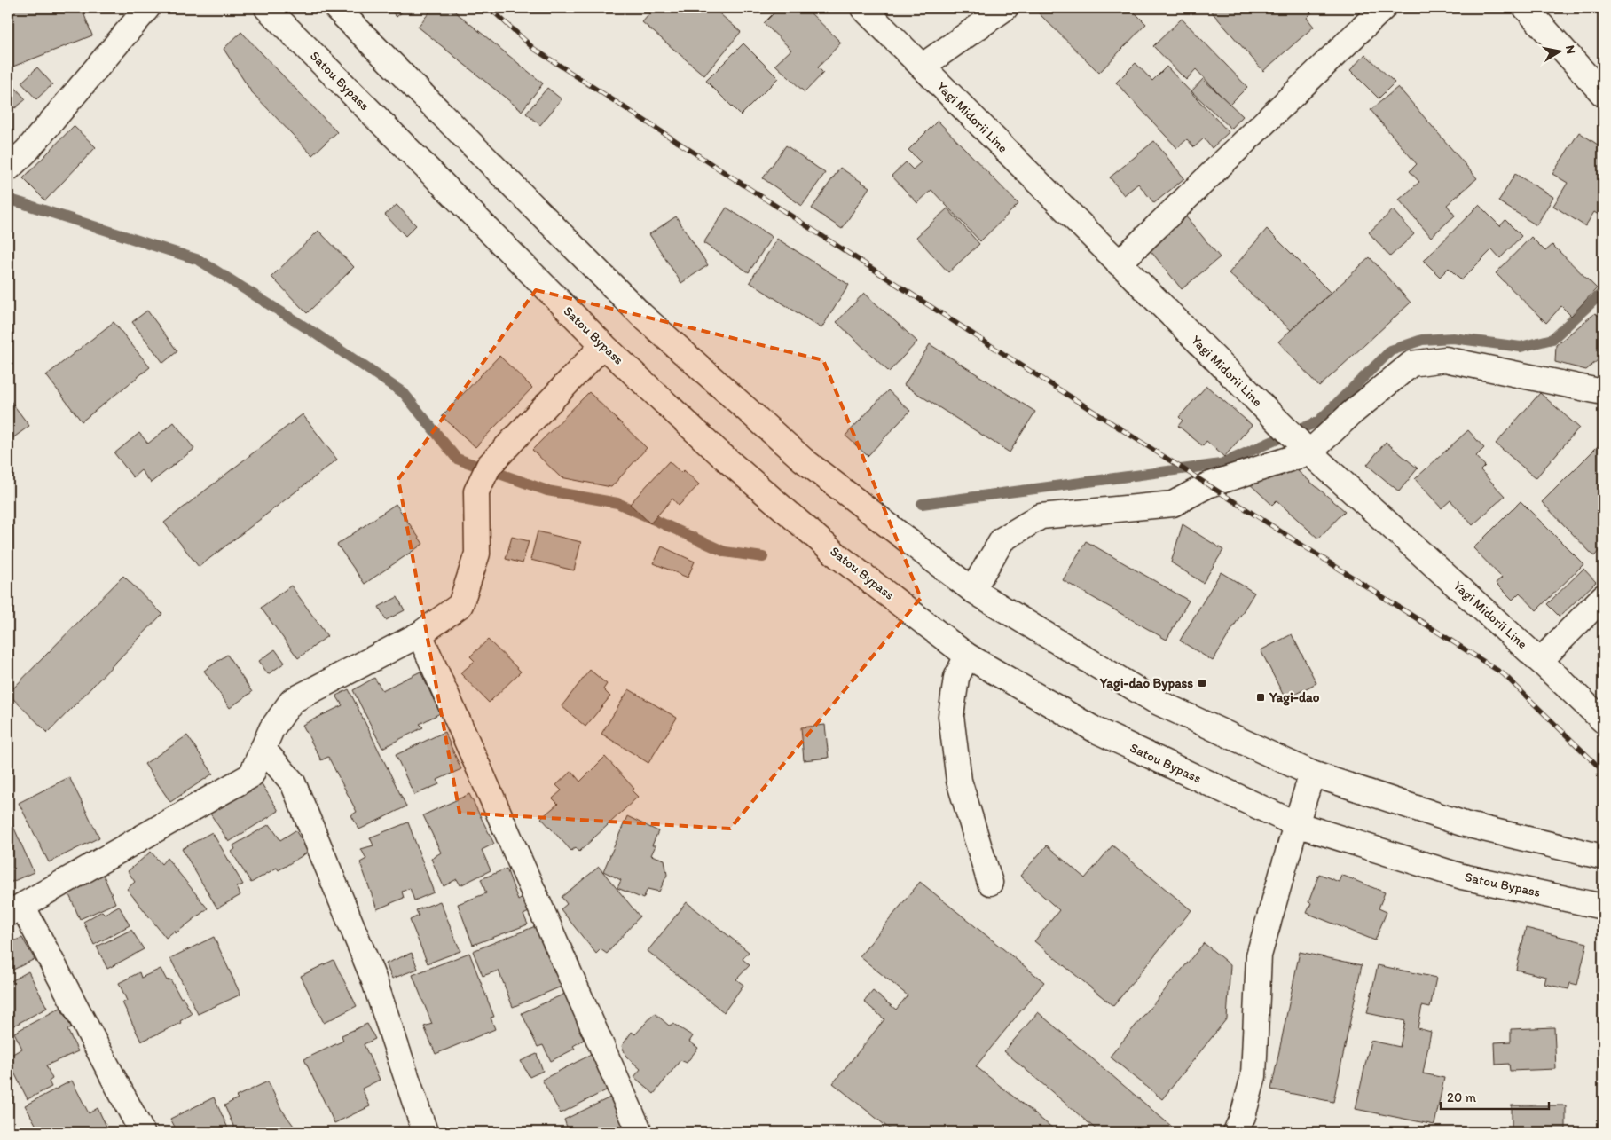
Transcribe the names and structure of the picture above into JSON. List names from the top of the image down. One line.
{"streets":{"main road":["Satou Bypass","Yagi Midorii Line"]},"places":{"transit":["Yagi-dao Bypass","Yagi-dao"]},"scale_bar":"20 m","north":"right"}
